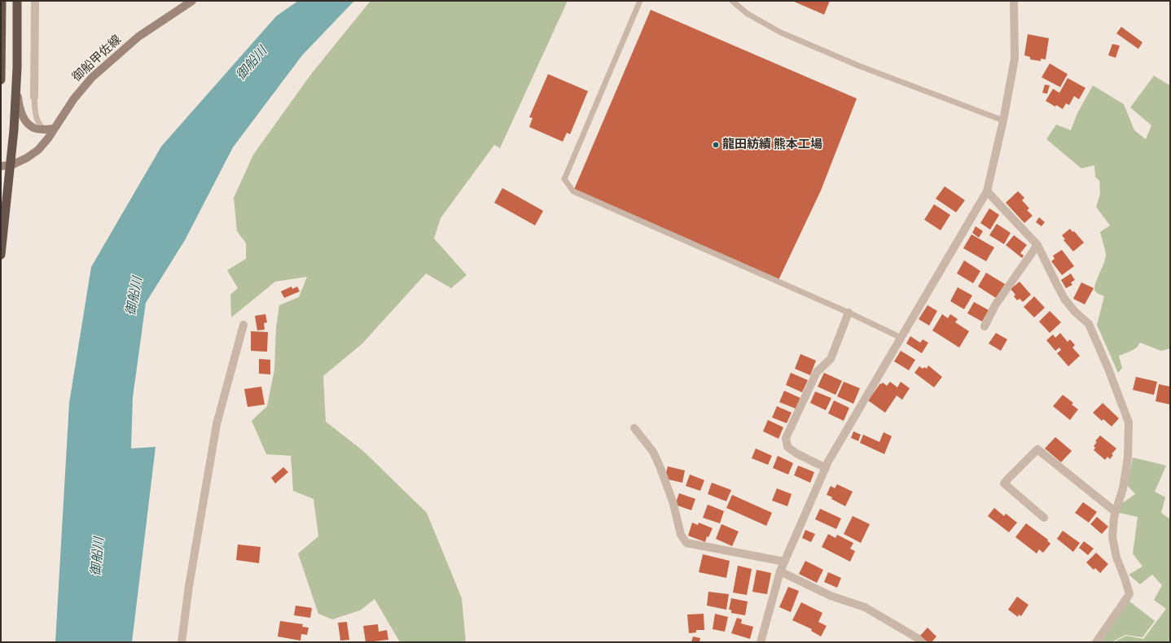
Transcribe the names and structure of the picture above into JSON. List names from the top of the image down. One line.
{"streets":{"main road":["御船甲佐線"]},"water":["御船川"],"places":["龍田紡績 熊本工場"]}
